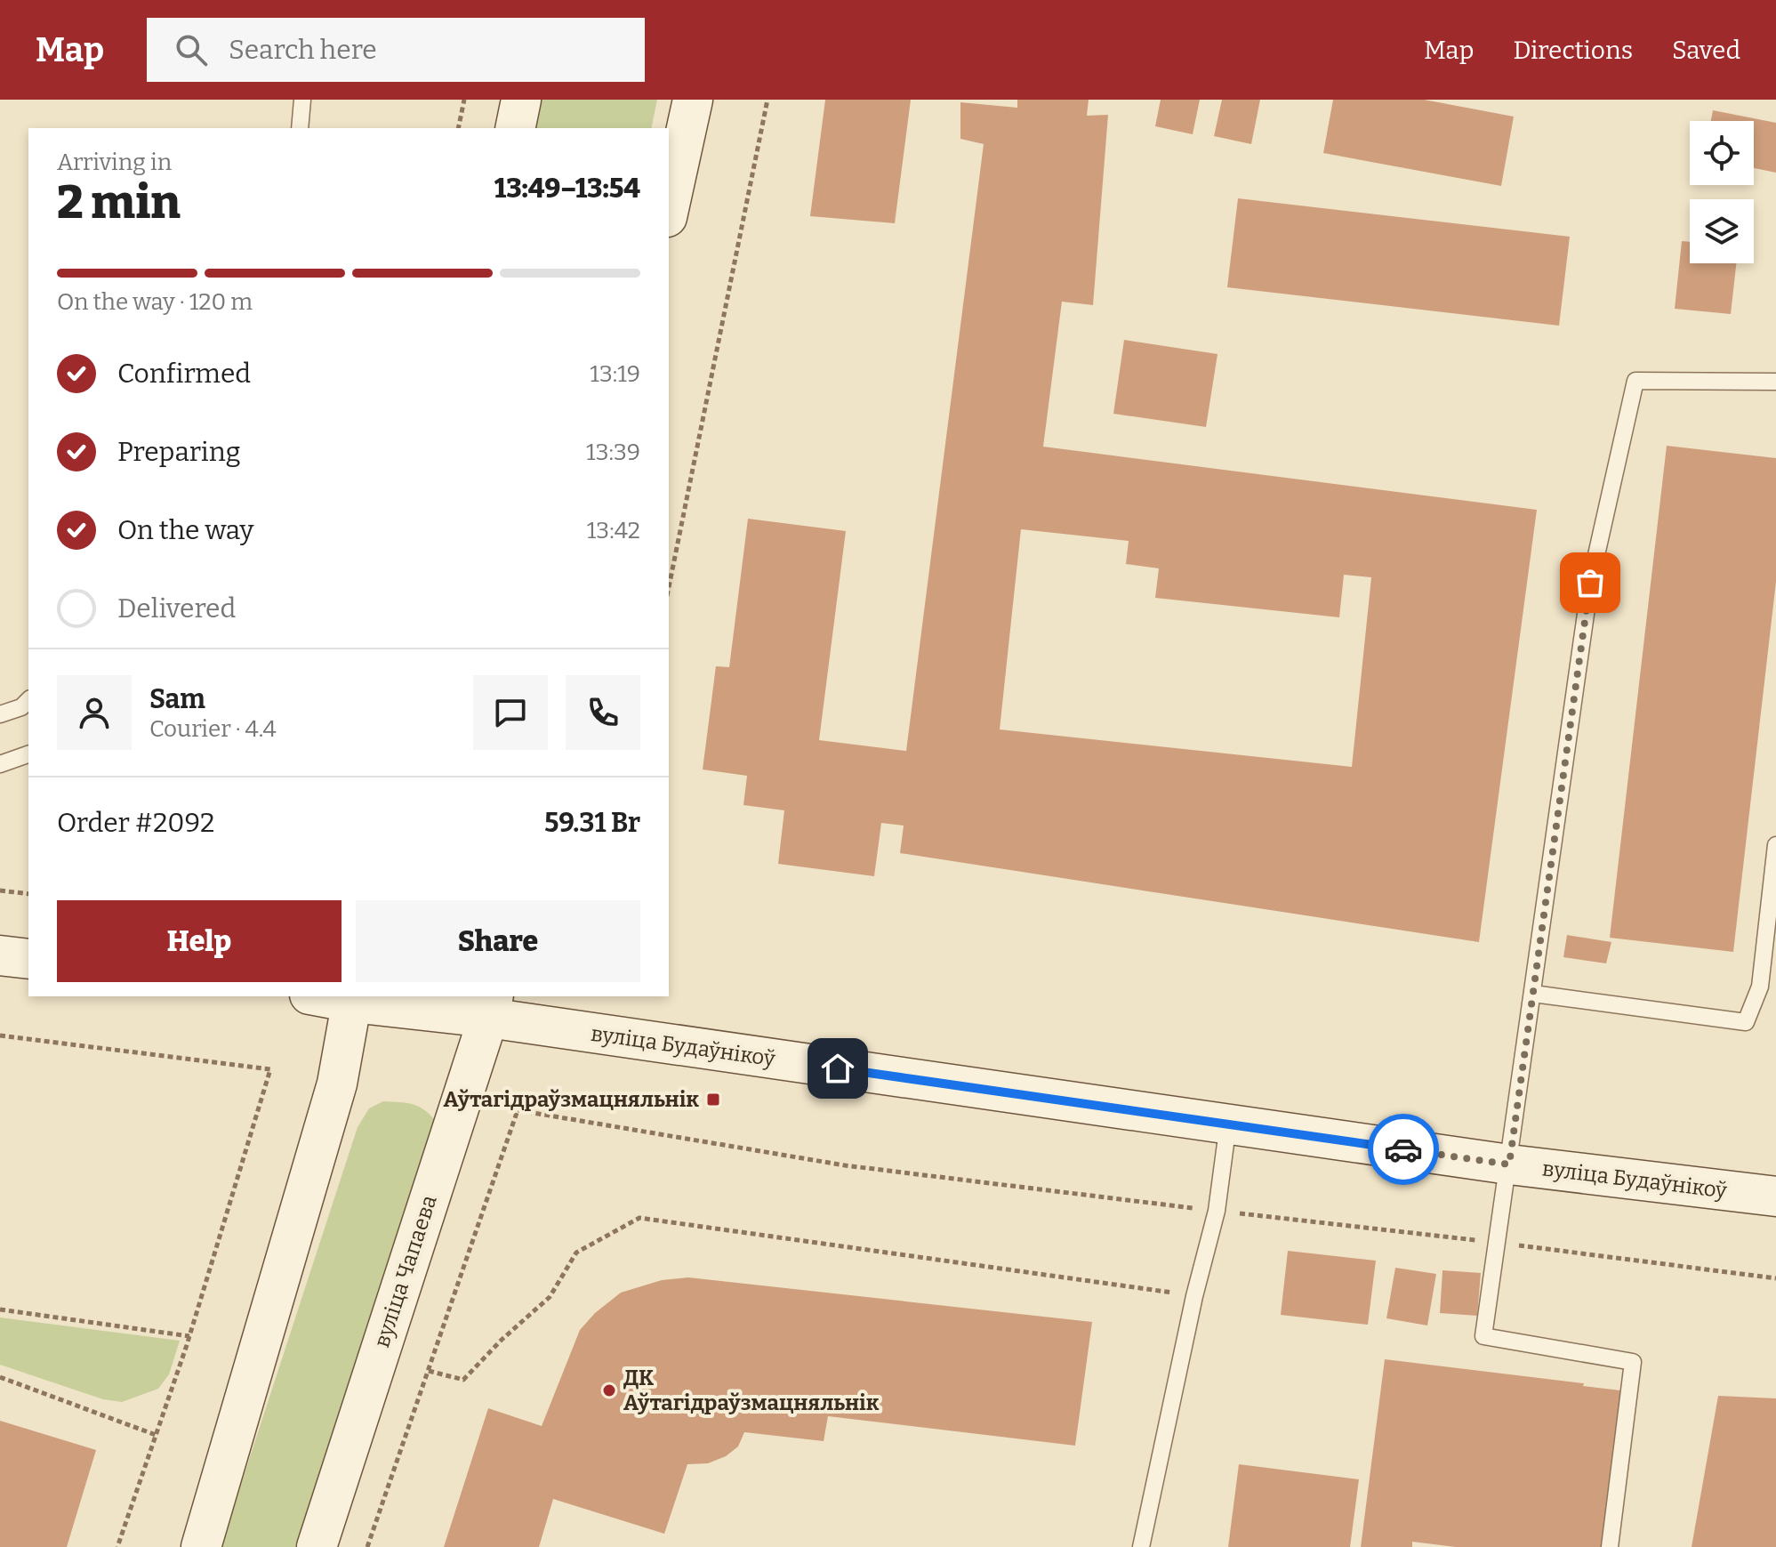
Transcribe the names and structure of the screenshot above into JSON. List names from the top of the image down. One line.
{"streets":{"main road":["вуліца Будаўнікоў","вуліца Чапаева"]},"crossings":[["вуліца Будаўнікоў","вуліца Чапаева"]],"places":{"transit":["Аўтагідраўзмацняльнік"],"other":["ДК Аўтагідраўзмацняльнік"]},"page":{"header":"Map","search":"Search here","nav":["Map","Directions","Saved"],"heading":["2 min","Arriving in","13:49–13:54"],"panel":["Sam","Courier · 4.4","Order #2092","59.31 Br"],"bar":"On the way · 120 m","list":[["Confirmed","13:19"],["Preparing","13:39"],["On the way","13:42"],"Delivered"],"buttons":["Help","Share"]}}
